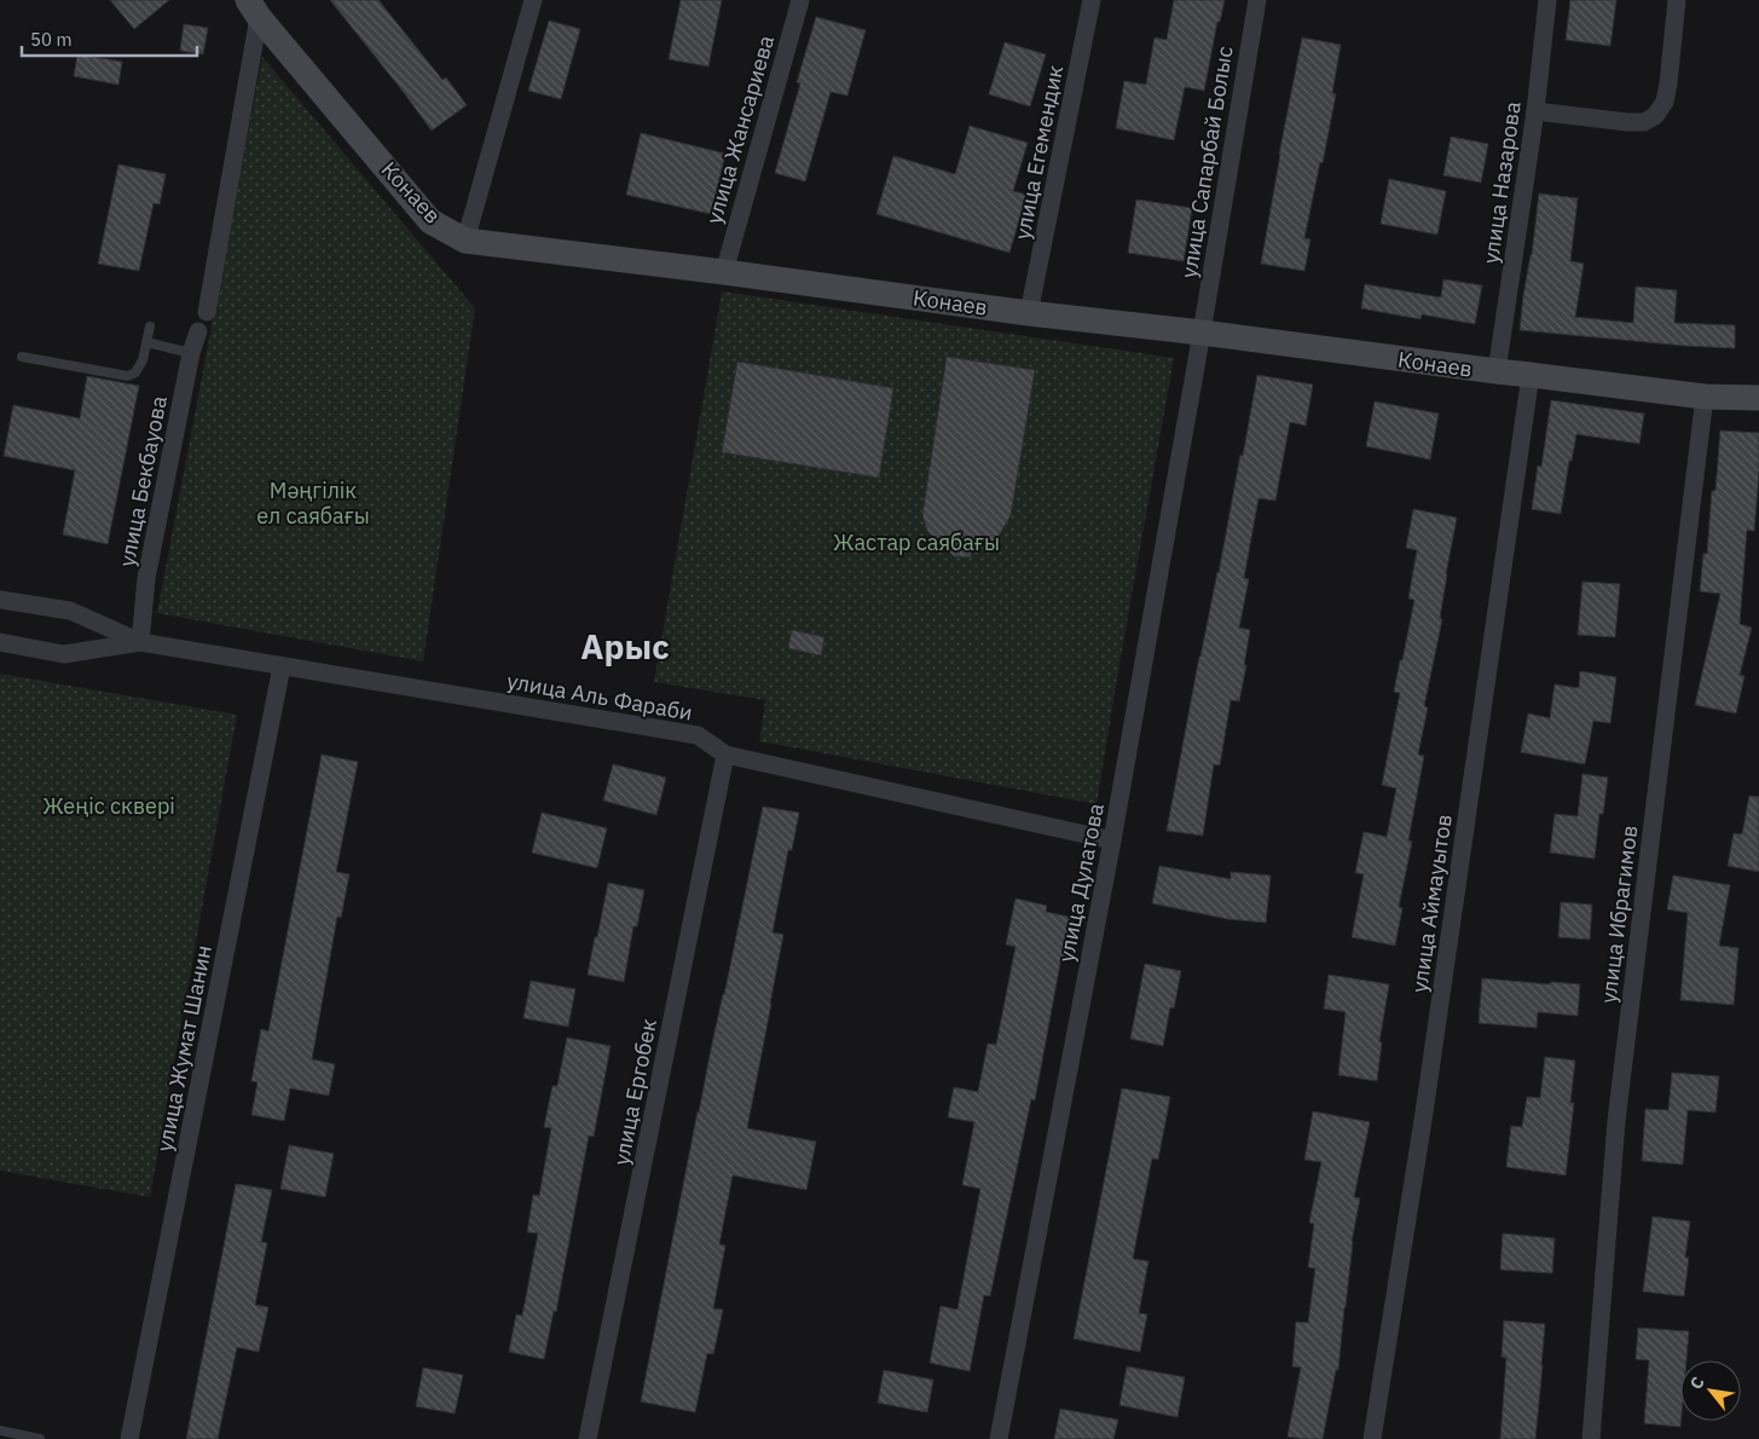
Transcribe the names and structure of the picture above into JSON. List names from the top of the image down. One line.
{"streets":{"main road":["Конаев"],"street":["улица Жансариева","улица Егемендик","улица Cапарбай Болыс","улица Назарова","улица Бекбауова","улица Аль Фараби","улица Дулатова","улица Аймауытов","улица Ибрагимов","улица Жумат Шанин","улица Ергобек"]},"crossings":[["улица Жансариева","Конаев"],["улица Егемендик","Конаев"],["улица Cапарбай Болыс","Конаев"],["улица Cапарбай Болыс","улица Дулатова"],["улица Назарова","Конаев"],["Конаев","улица Дулатова"],["Конаев","улица Аймауытов"],["Конаев","улица Ибрагимов"],["улица Бекбауова","улица Аль Фараби"],["улица Аль Фараби","улица Дулатова"],["улица Аль Фараби","улица Жумат Шанин"],["улица Аль Фараби","улица Ергобек"]],"districts":["Арыс"],"parks":["Мәңгілік ел саябағы","Жастар саябағы","Жеңіс сквері"],"scale_bar":"50 m","north":"top left"}
